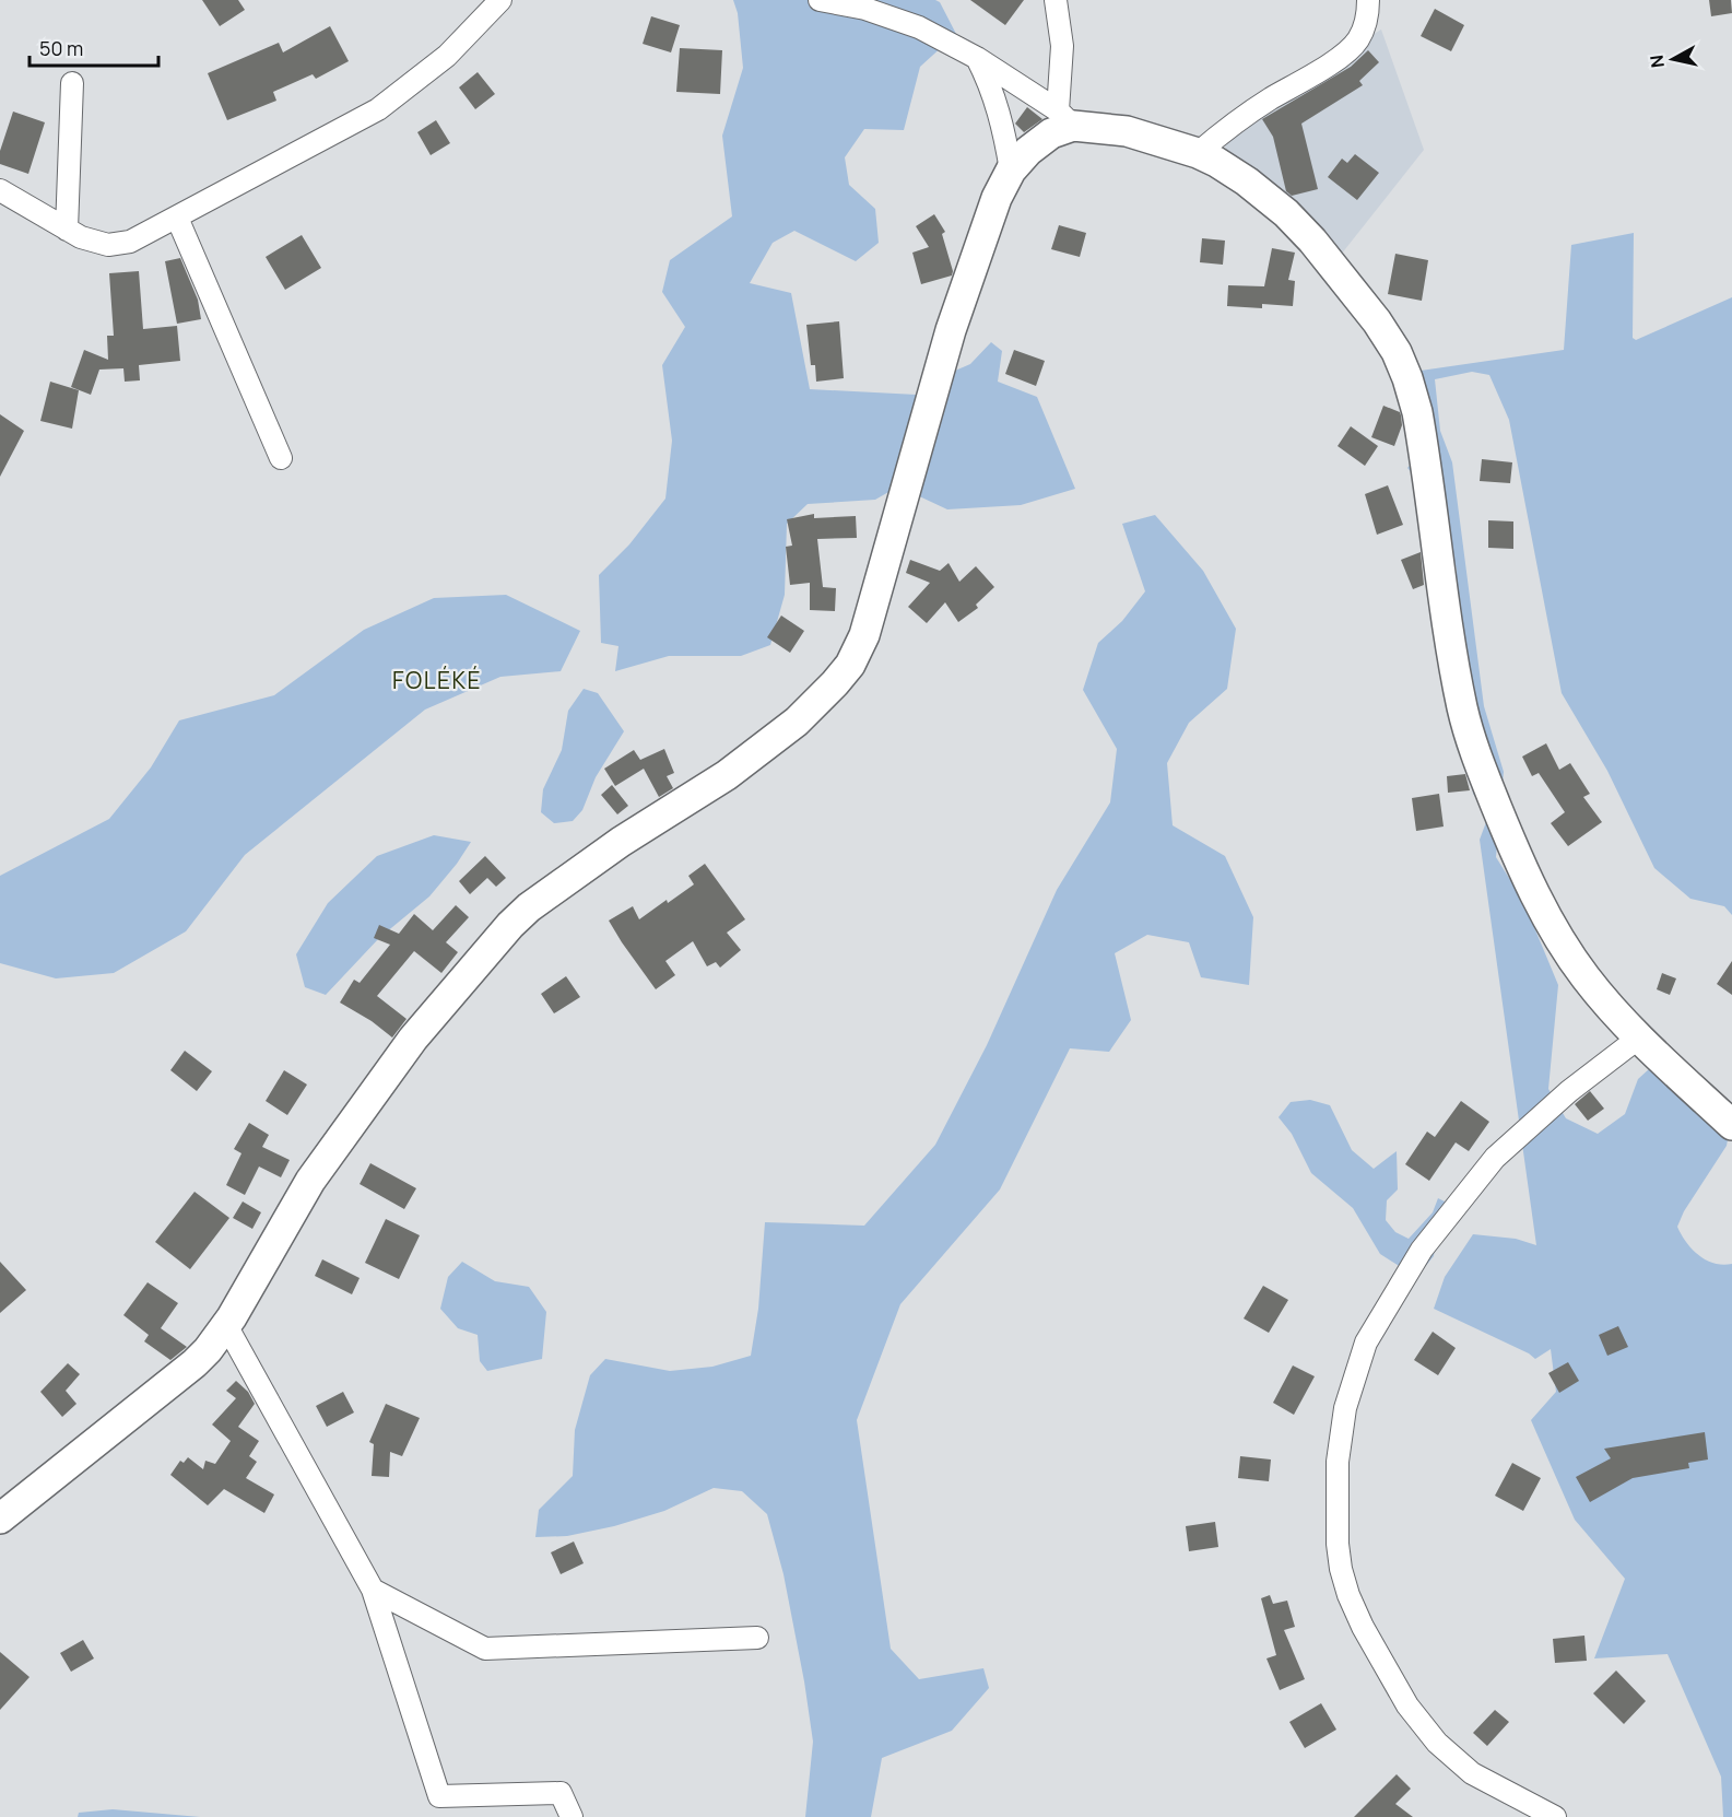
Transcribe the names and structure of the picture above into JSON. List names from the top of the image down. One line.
{"districts":["FOLÉKÉ"],"scale_bar":"50 m","north":"left"}
